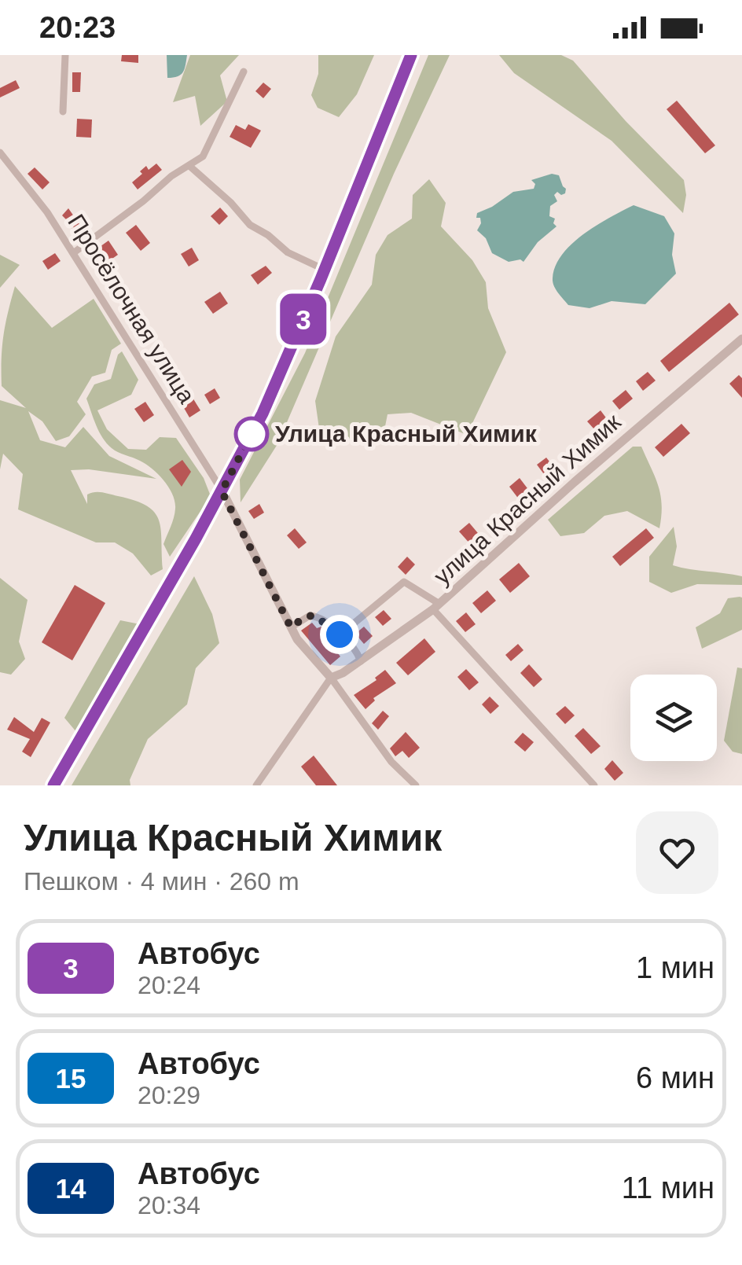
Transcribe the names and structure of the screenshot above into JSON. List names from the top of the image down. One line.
{"streets":{"street":["Просёлочная улица","улица Красный Химик"]},"places":["Улица Красный Химик"],"lines":["bus line 3"],"page":{"status":"20:23","on_map":"3","heading":["Улица Красный Химик","Пешком · 4 мин · 260 m"],"list":[{"mark":"3","name":"Автобус","note":"20:24","value":"1 мин"},{"mark":"15","name":"Автобус","note":"20:29","value":"6 мин"},{"mark":"14","name":"Автобус","note":"20:34","value":"11 мин"}]}}
